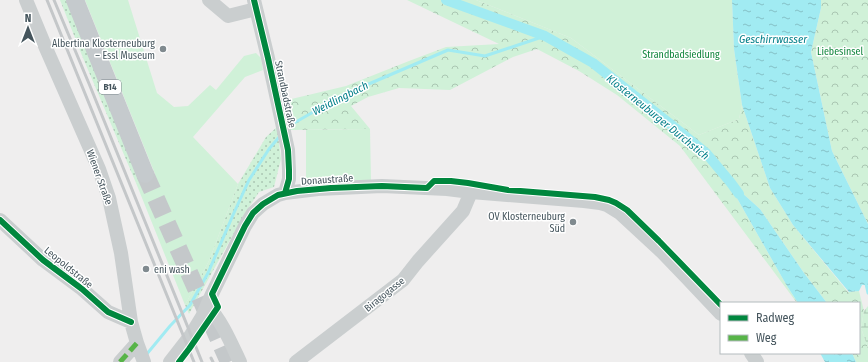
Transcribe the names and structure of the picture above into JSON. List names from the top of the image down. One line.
{"streets":{"main road":["B14"],"street":["Strandbadstraße","Wiener Straße","Donaustraße","Leopoldstraße","Biragogasse"]},"crossings":[["Strandbadstraße","Donaustraße"],["Wiener Straße","Leopoldstraße"],["Donaustraße","Biragogasse"]],"water":["Geschirrwasser","Weidlingbach","Klosterneuburger Durchstich"],"parks":["Liebesinsel","Strandbadsiedlung"],"places":["Albertina Klosterneuburg – Essl Museum","OV Klosterneuburg Süd","eni wash"],"legend":["Radweg","Weg"],"north":"top"}
